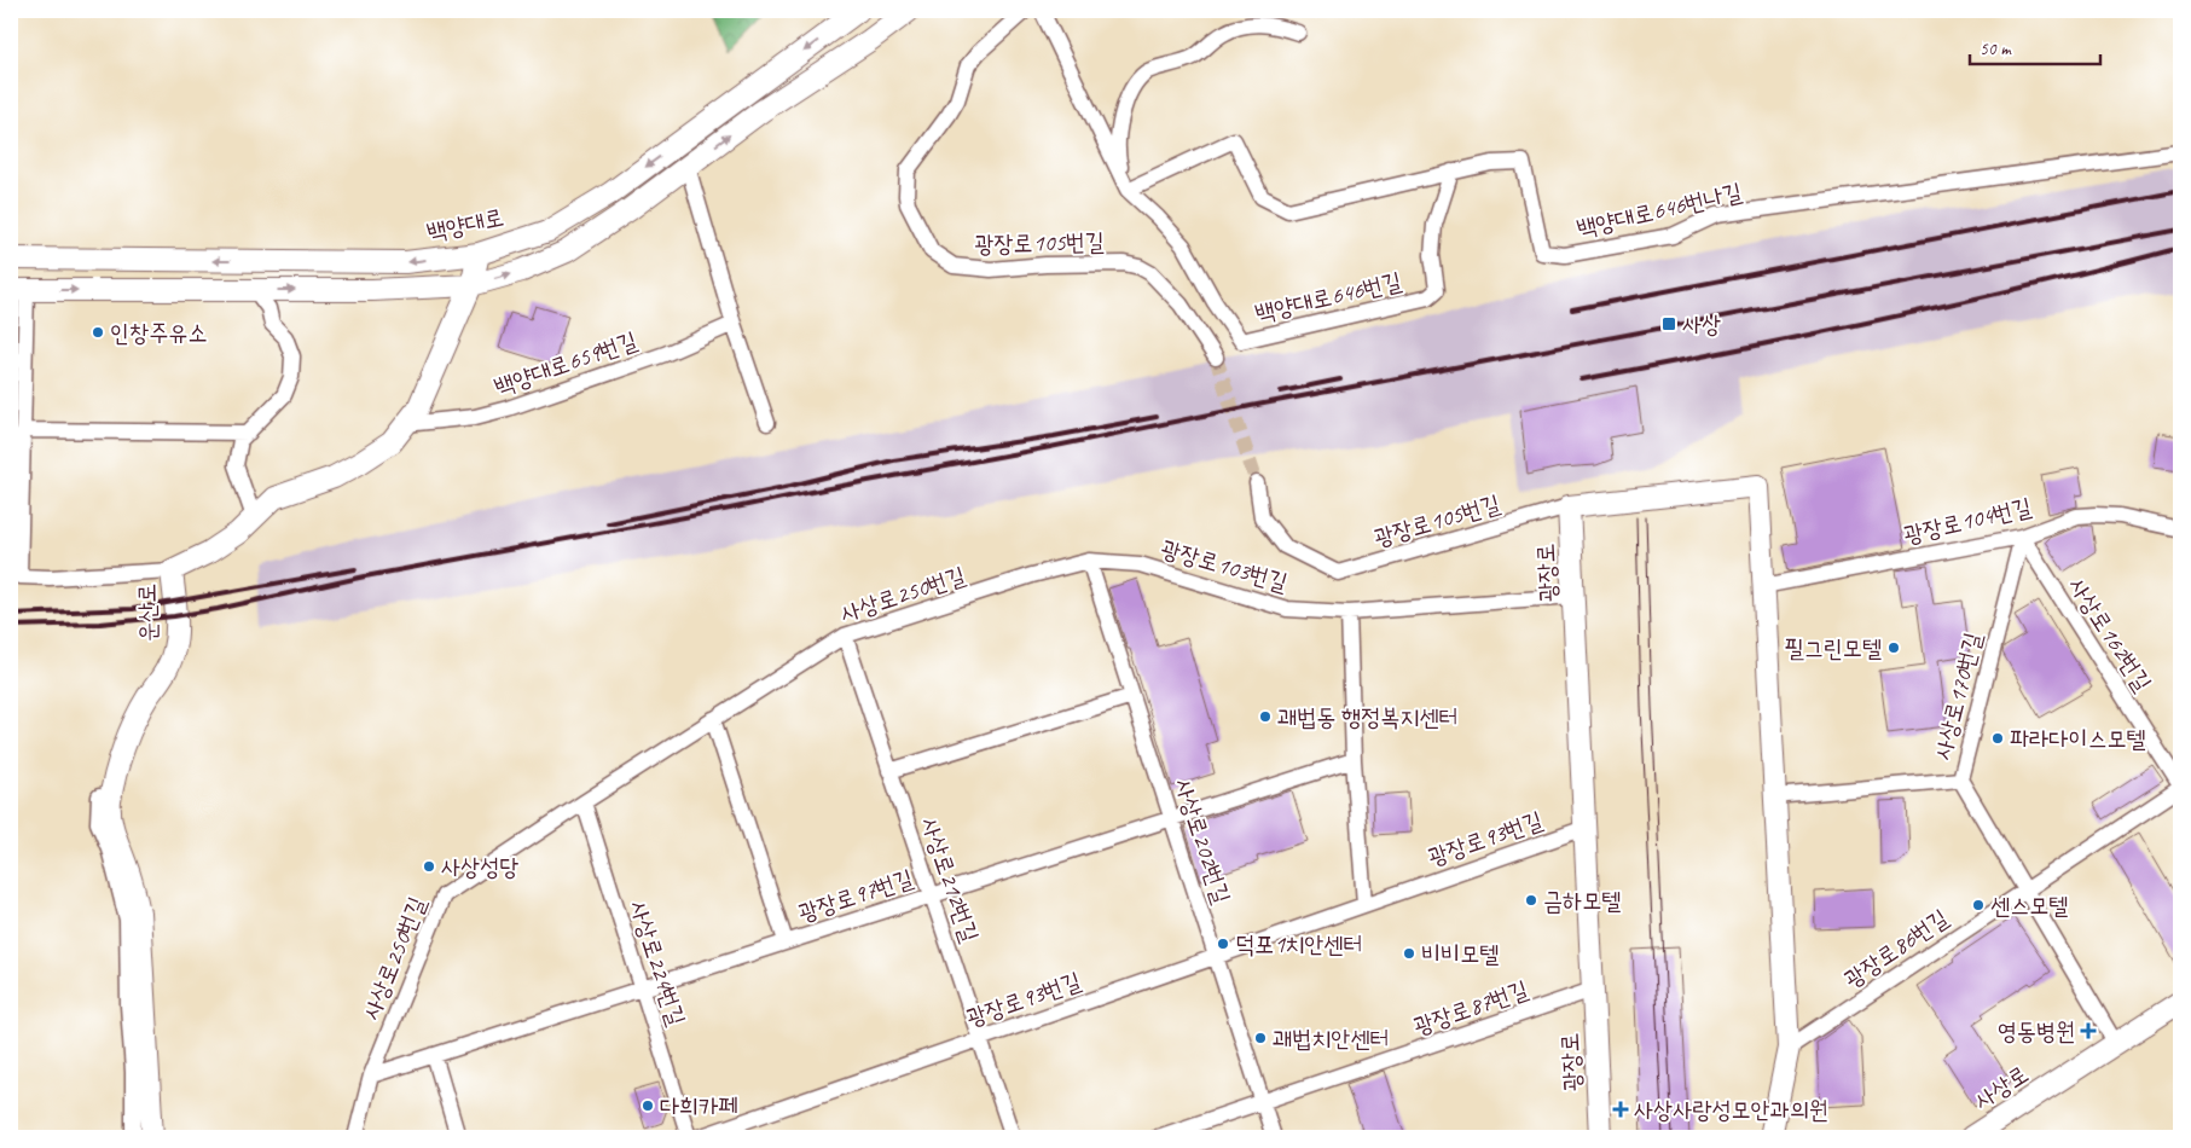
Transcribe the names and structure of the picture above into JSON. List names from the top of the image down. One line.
{"streets":{"main road":["백양대로","광장로","운산로","사상로"],"street":["백양대로646번나길","광장로105번길","백양대로646번길","백양대로659번길","광장로104번길","광장로103번길","사상로250번길","사상로162번길","사상로170번길","광장로93번길","사상로202번길","사상로212번길","광장로97번길","광장로86번길","사상로224번길","광장로87번길"]},"crossings":[["백양대로646번나길","백양대로646번길"],["백양대로","운산로"],["광장로105번길","광장로"],["백양대로659번길","운산로"],["광장로104번길","사상로162번길"],["광장로104번길","사상로170번길"],["광장로103번길","광장로"],["광장로103번길","사상로250번길"],["광장로103번길","사상로202번길"],["광장로","광장로93번길"],["광장로","광장로87번길"],["사상로250번길","사상로202번길"],["사상로250번길","사상로212번길"],["사상로250번길","광장로97번길"],["사상로250번길","사상로224번길"],["사상로162번길","사상로170번길"],["사상로162번길","광장로86번길"],["사상로170번길","광장로86번길"],["사상로170번길","사상로"],["광장로93번길","사상로202번길"],["광장로93번길","사상로212번길"],["사상로202번길","광장로97번길"],["사상로202번길","광장로87번길"],["사상로212번길","광장로97번길"],["광장로97번길","사상로224번길"]],"places":{"transit":["사상"],"other":["인창주유소","필그린모텔","괘법동 행정복지센터","파라다이스모텔","사상성당","금하모텔","센스모텔","덕포1치안센터","비비모텔","괘법치안센터","다희카페"],"health":["영동병원","사상사랑성모안과의원"]},"scale_bar":"50 m"}
